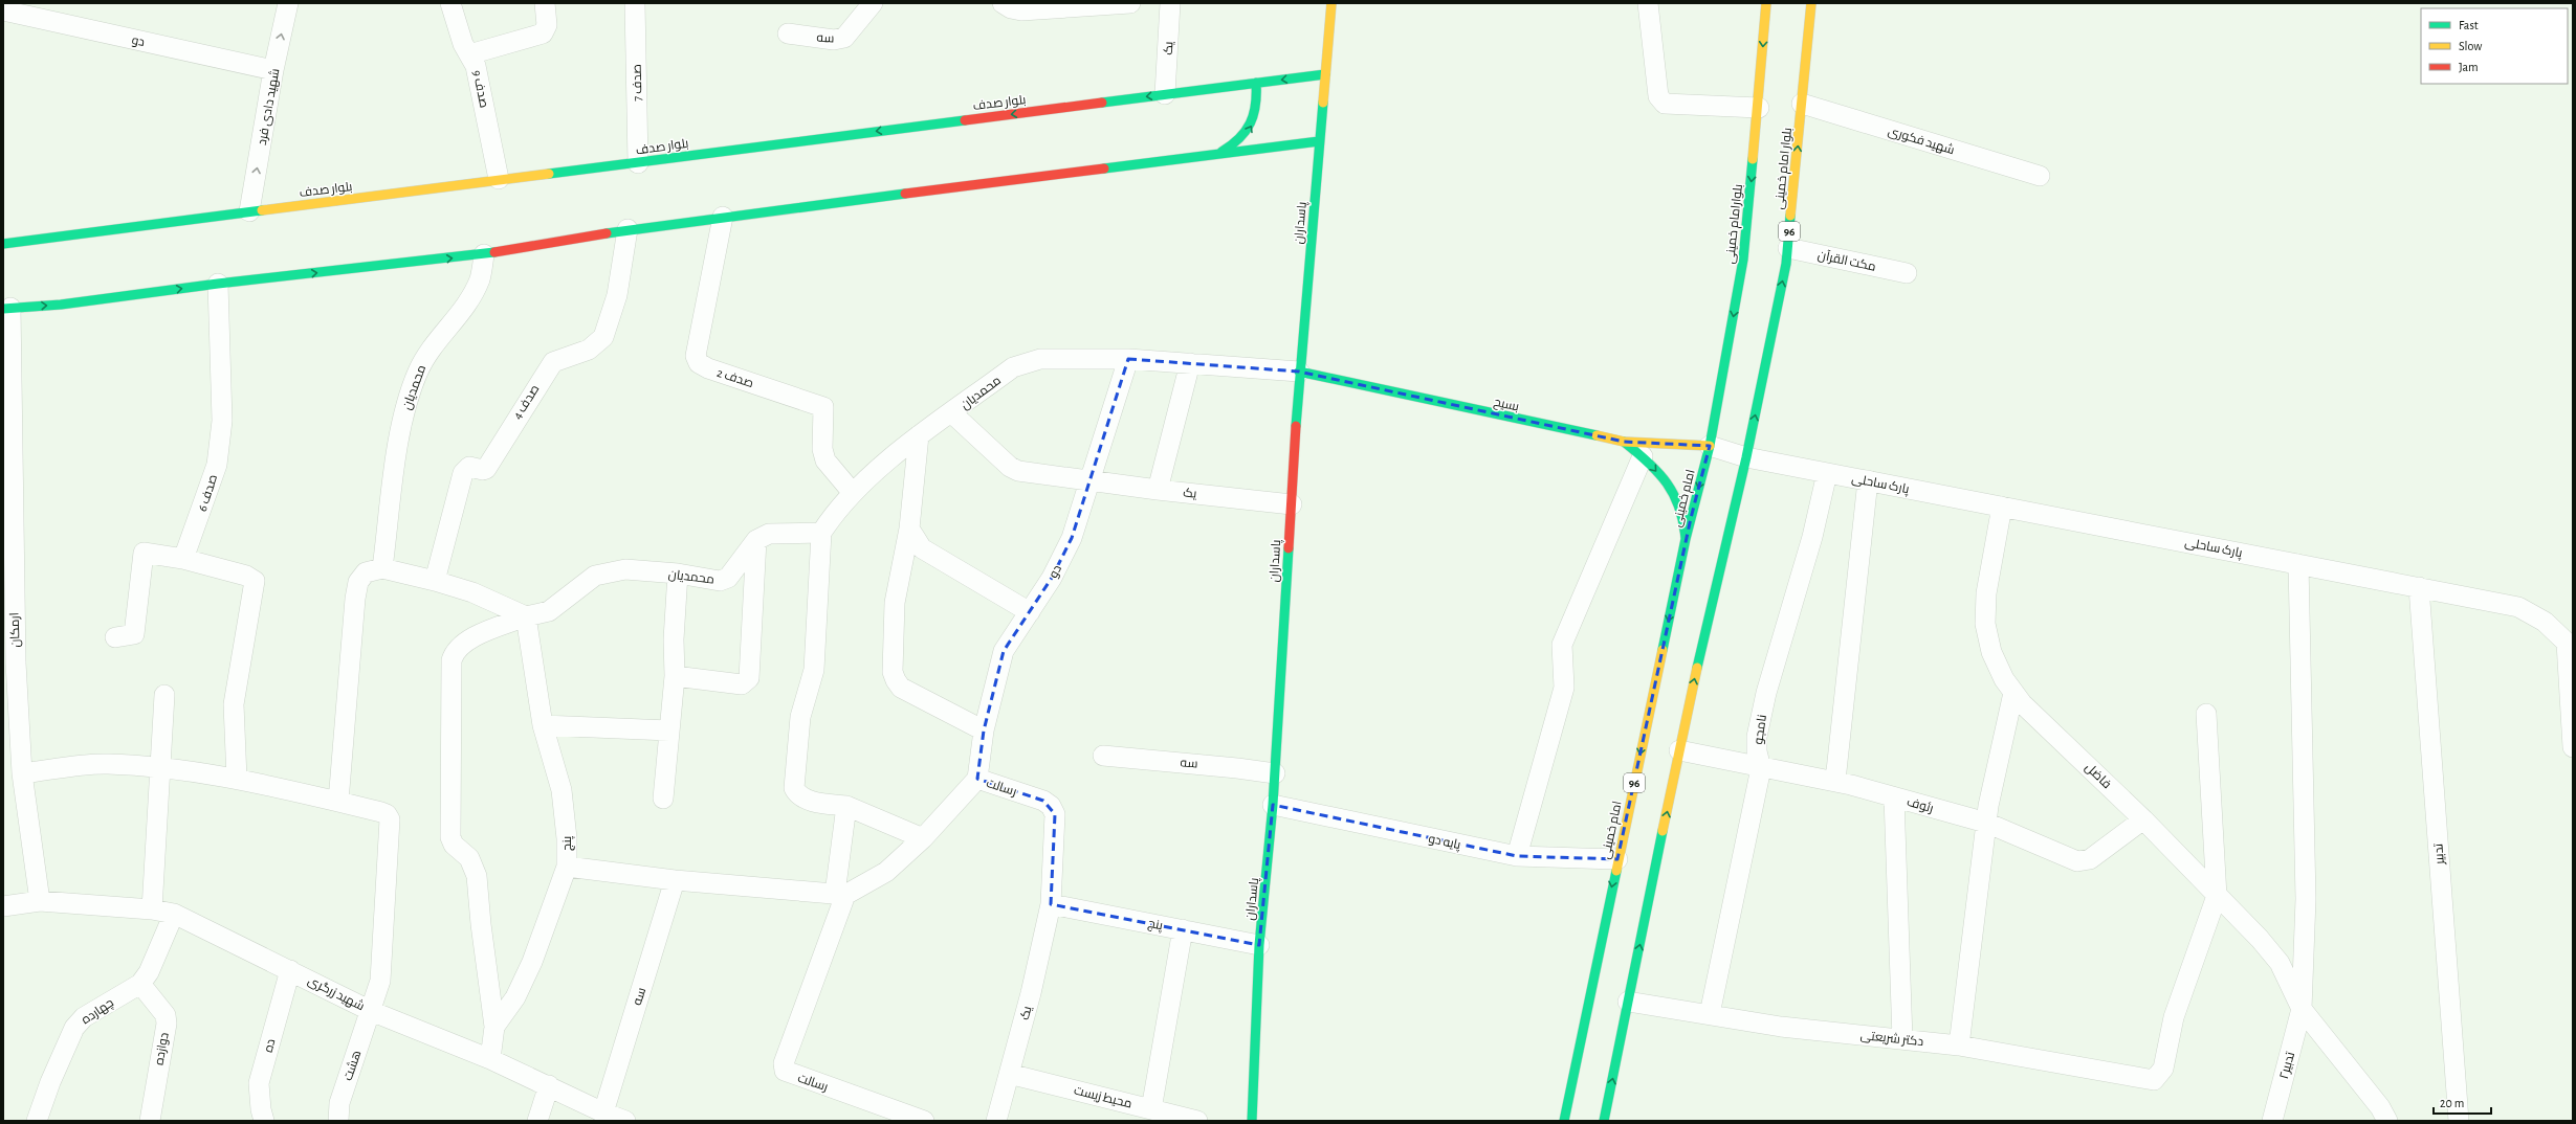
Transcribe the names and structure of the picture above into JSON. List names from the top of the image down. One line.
{"streets":{"main road":["بلوار صدف","بلوار امام خمینی","پاسداران","بلوارامام خمینی","96","بسیح","امام خمینی"],"street":["سه","دو","یک","صدف 7","صدف 9","شهید دادی فرد","شهید فکوری","مکت القرآن","صدف 2","محمدیان","صدف 4","پارک ساحلی","صدف 6","ارمکان","نامجو","فاضل","رسالت","رئوف","پایه دو","پنج","تدبیر","شهید زرگری","چهارده","دکتر شریعتی","ده","دوازده","هشت","تدبیر۲","محیط زیست"]},"crossings":[["سه","پاسداران"],["سه","شهید زرگری"],["دو","یک"],["دو","شهید دادی فرد"],["دو","محمدیان"],["دو","رسالت"],["یک","بلوار صدف"],["یک","پاسداران"],["یک","محمدیان"],["یک","رسالت"],["یک","پنج"],["یک","محیط زیست"],["صدف 7","بلوار صدف"],["صدف 9","بلوار صدف"],["بلوار صدف","شهید دادی فرد"],["بلوار صدف","پاسداران"],["شهید فکوری","بلوار امام خمینی"],["بلوار امام خمینی","96"],["بلوار امام خمینی","مکت القرآن"],["بلوار امام خمینی","پارک ساحلی"],["پاسداران","محمدیان"],["پاسداران","بسیح"],["پاسداران","پایه دو"],["پاسداران","پنج"],["بلوارامام خمینی","بسیح"],["بلوارامام خمینی","پارک ساحلی"],["بلوارامام خمینی","امام خمینی"],["96","پارک ساحلی"],["96","رئوف"],["96","دکتر شریعتی"],["صدف 2","محمدیان"],["محمدیان","بسیح"],["محمدیان","پنج"],["بسیح","پارک ساحلی"],["بسیح","امام خمینی"],["پارک ساحلی","امام خمینی"],["پارک ساحلی","نامجو"],["پارک ساحلی","فاضل"],["پارک ساحلی","تدبیر"],["پارک ساحلی","تدبیر۲"],["امام خمینی","پایه دو"],["ارمکان","شهید زرگری"],["نامجو","رئوف"],["نامجو","دکتر شریعتی"],["فاضل","رئوف"],["فاضل","دکتر شریعتی"],["فاضل","تدبیر۲"],["رسالت","پنج"],["پنج","شهید زرگری"],["شهید زرگری","چهارده"],["شهید زرگری","ده"],["شهید زرگری","هشت"],["چهارده","دوازده"]],"one_way":["شهید دادی فرد","بلوار امام خمینی","بلوارامام خمینی"],"legend":["Fast","Slow","Jam"],"scale_bar":"20 m"}
